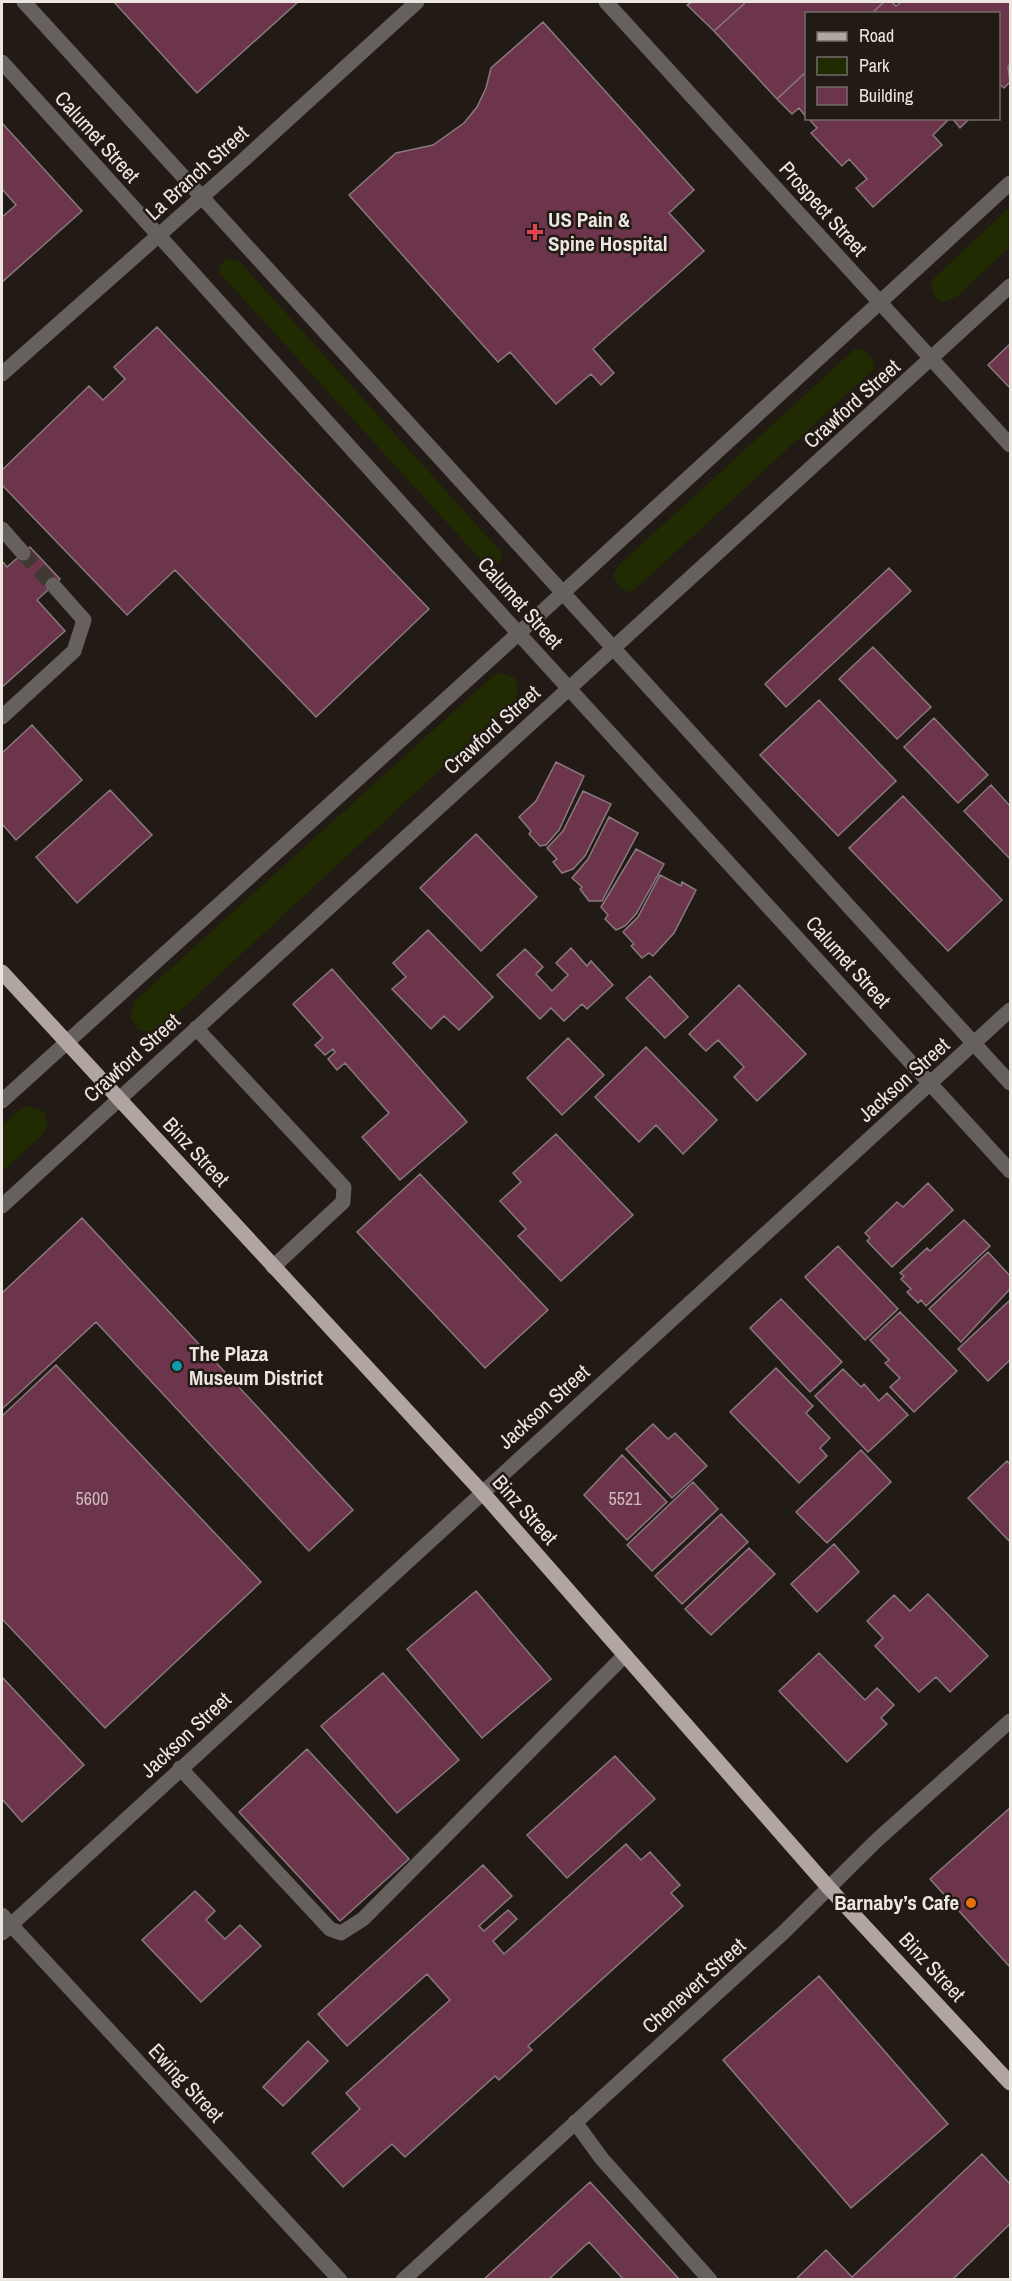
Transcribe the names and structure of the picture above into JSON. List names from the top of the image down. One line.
{"streets":{"main road":["Binz Street"],"street":["Calumet Street","La Branch Street","Prospect Street","Crawford Street","Jackson Street","Chenevert Street","Ewing Street"]},"crossings":[["Calumet Street","La Branch Street"],["Calumet Street","Crawford Street"],["Calumet Street","Jackson Street"],["Prospect Street","Crawford Street"],["Crawford Street","Binz Street"],["Jackson Street","Binz Street"],["Jackson Street","Ewing Street"],["Binz Street","Chenevert Street"]],"places":{"health":["US Pain & Spine Hospital"],"other":["The Plaza Museum District","Barnaby’s Cafe"]},"house_numbers":["5600","5521"],"legend":["Road","Park","Building"]}
